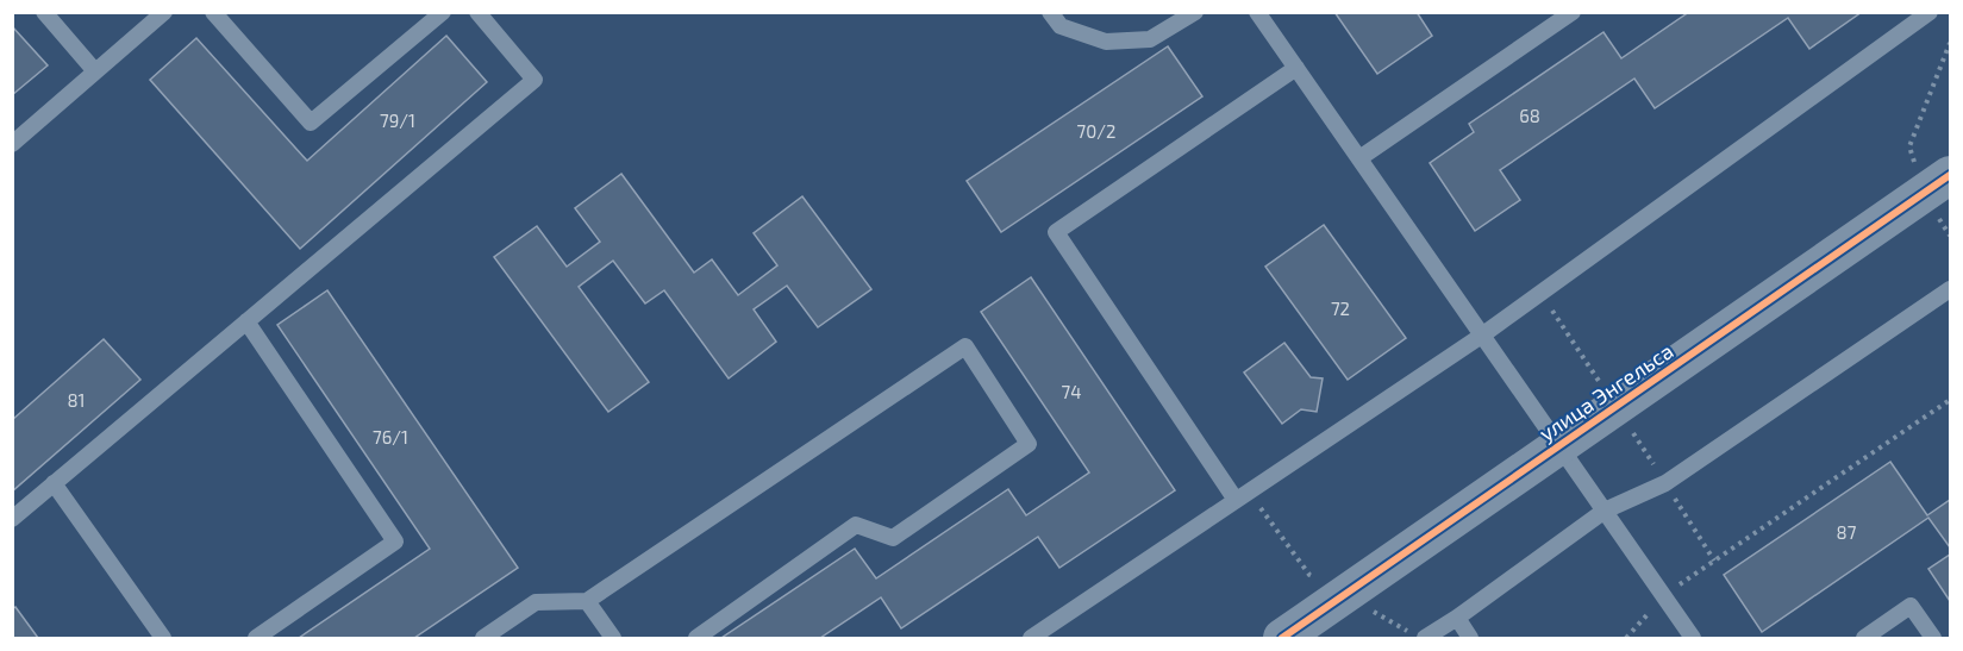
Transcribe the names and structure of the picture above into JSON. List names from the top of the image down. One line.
{"streets":{"street":["улица Энгельса"]},"house_numbers":["68","79/1","70/2","72","74","81","76/1","87"]}
